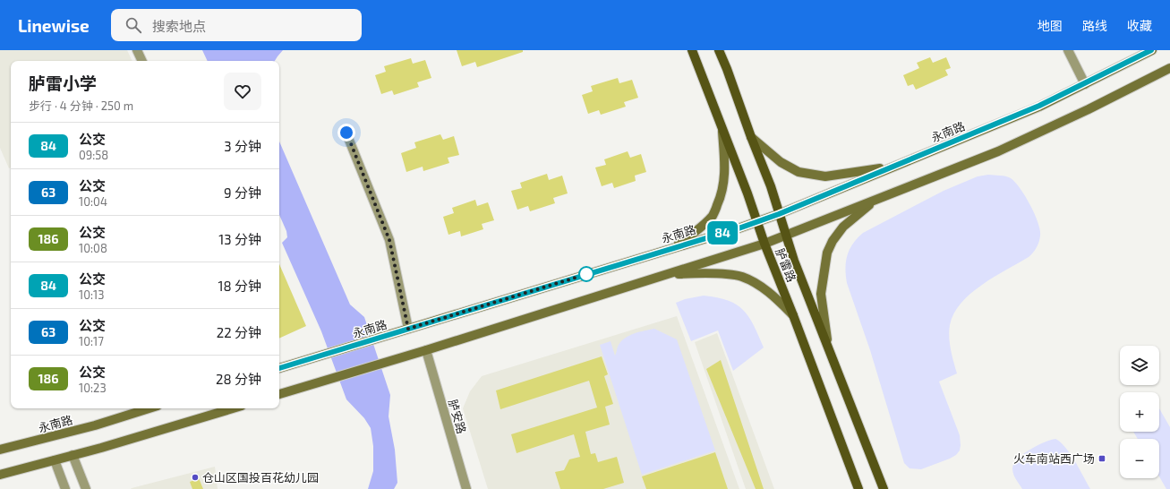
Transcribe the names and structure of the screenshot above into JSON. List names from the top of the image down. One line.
{"streets":{"main road":["永南路","胪雷路"],"street":["胪安路"]},"crossings":[["永南路","胪雷路"]],"places":{"transit":["火车南站西广场"],"other":["仓山区国投百花幼儿园"]},"lines":["bus line 84"],"page":{"header":"Linewise","search":"搜索地点","nav":["地图","路线","收藏"],"on_map":"84","heading":["胪雷小学","步行 · 4 分钟 · 250 m"],"list":[{"mark":"84","name":"公交","note":"09:58","value":"3 分钟"},{"mark":"63","name":"公交","note":"10:04","value":"9 分钟"},{"mark":"186","name":"公交","note":"10:08","value":"13 分钟"},{"mark":"84","name":"公交","note":"10:13","value":"18 分钟"},{"mark":"63","name":"公交","note":"10:17","value":"22 分钟"},{"mark":"186","name":"公交","note":"10:23","value":"28 分钟"}],"map_buttons":["+","−"]}}
